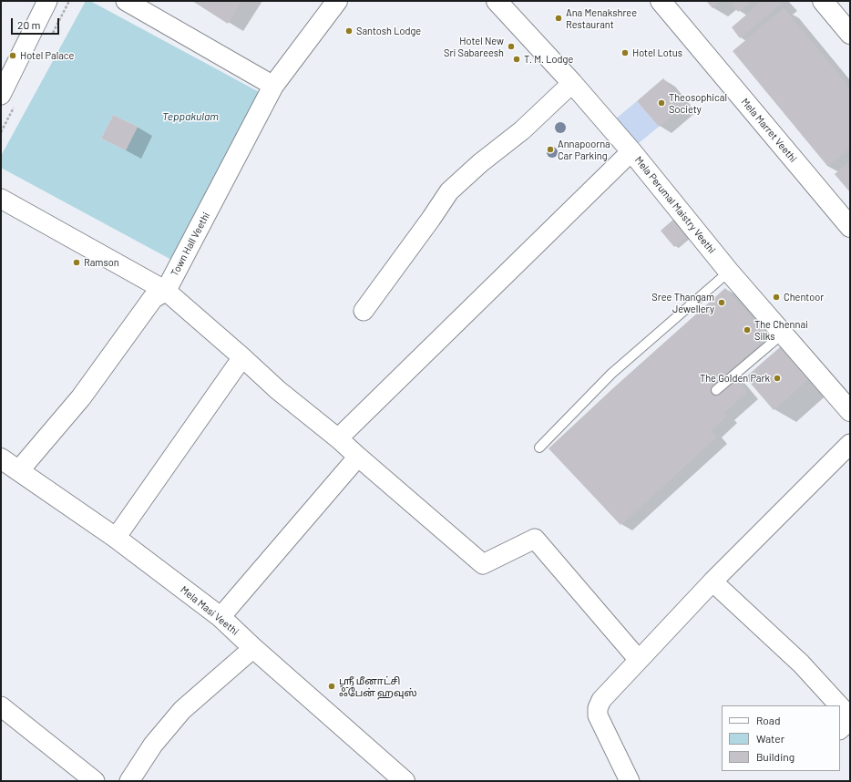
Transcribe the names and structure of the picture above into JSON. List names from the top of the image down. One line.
{"streets":{"street":["Mela Marret Veethi","Mela Perumal Maistry Veethi","Town Hall Veethi","Mela Masi Veethi"]},"crossings":[["Town Hall Veethi","Mela Masi Veethi"]],"water":["Teppakulam"],"places":["Ana Menakshree Restaurant","Santosh Lodge","Hotel New Sri Sabareesh","Hotel Lotus","Hotel Palace","T. M. Lodge","Theosophical Society","Annapoorna Car Parking","Ramson","Chentoor","Sree Thangam Jewellery","The Chennai Silks","The Golden Park","ஶ்ரீ மீனாட்சி ஃபேன் ஹவுஸ்"],"legend":["Road","Water","Building"],"scale_bar":"20 m"}
